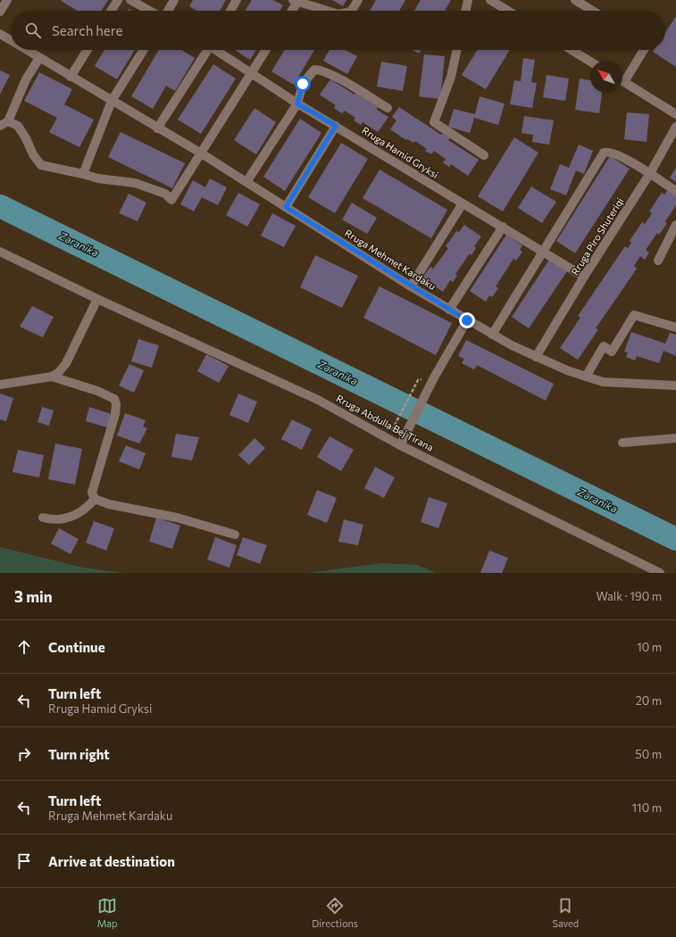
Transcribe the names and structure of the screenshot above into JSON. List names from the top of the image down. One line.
{"streets":{"street":["Rruga Hamid Gryksi","Rruga Piro Shuteriqi","Rruga Mehmet Kardaku","Rruga Abdulla Bej Tirana"]},"crossings":[["Rruga Hamid Gryksi","Rruga Piro Shuteriqi"],["Rruga Piro Shuteriqi","Rruga Mehmet Kardaku"]],"water":["Zaranika"],"north":"top left","page":{"search":"Search here","heading":["3 min","Walk · 190 m"],"list":[["Continue","10 m"],["Turn left","Rruga Hamid Gryksi","20 m"],["Turn right","50 m"],["Turn left","Rruga Mehmet Kardaku","110 m"],"Arrive at destination"],"nav":["Map","Directions","Saved"]}}
